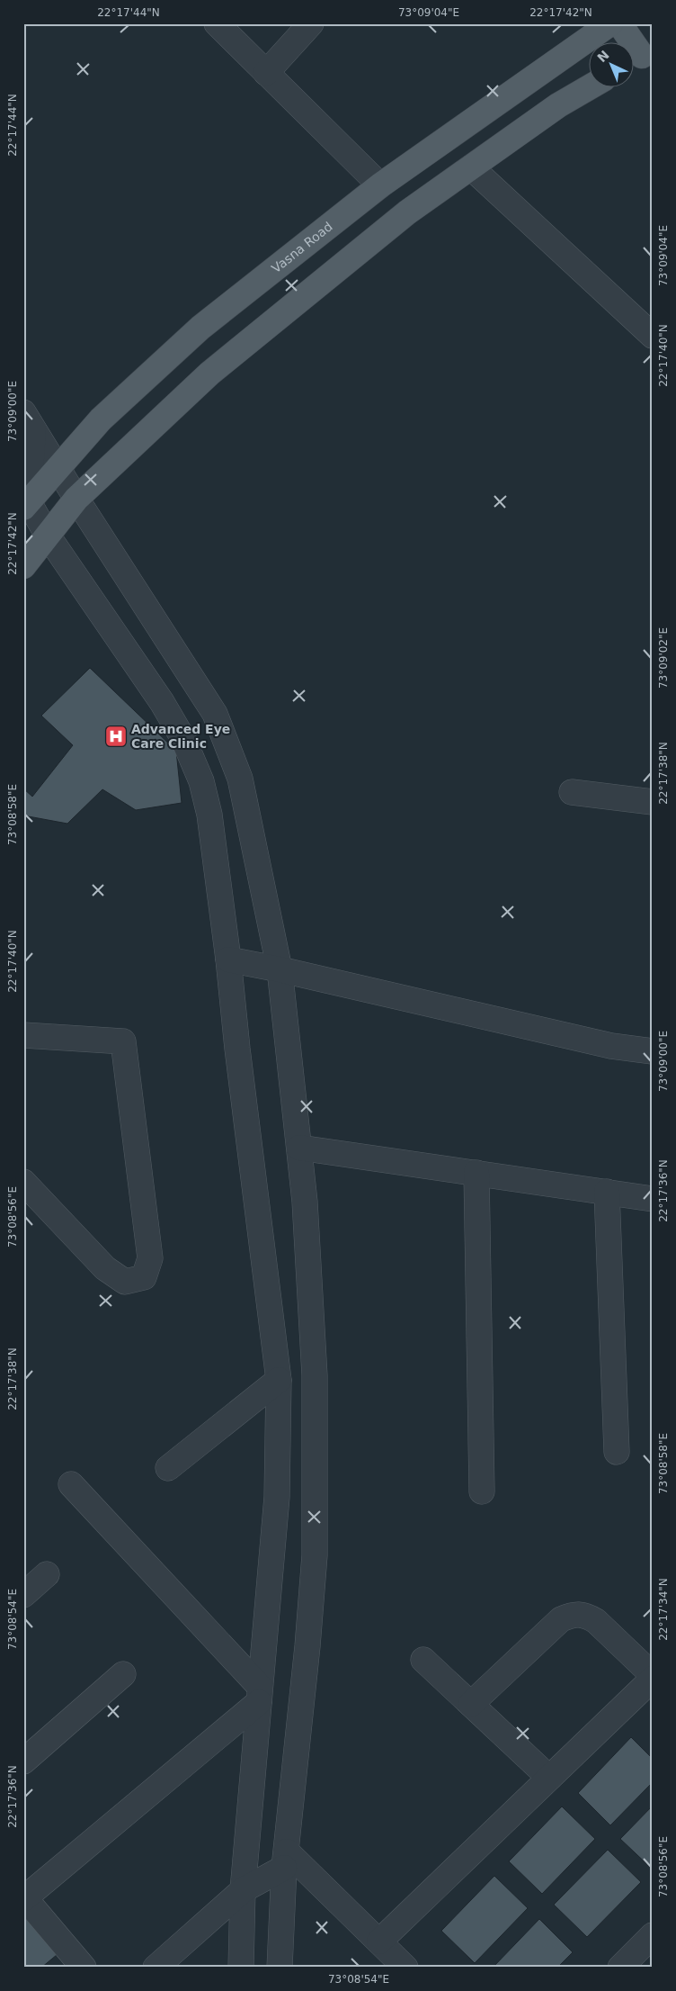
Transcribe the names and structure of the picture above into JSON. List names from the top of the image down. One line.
{"streets":{"main road":["Vasna Road"]},"places":{"hospital":["Advanced Eye Care Clinic"]},"north":"top left","coordinates":["22°17'44\"N","73°09'04\"E","22°17'42\"N","22°17'40\"N","73°09'00\"E","73°09'02\"E","22°17'38\"N","73°08'58\"E","22°17'36\"N","73°08'56\"E","22°17'34\"N","73°08'54\"E"]}
